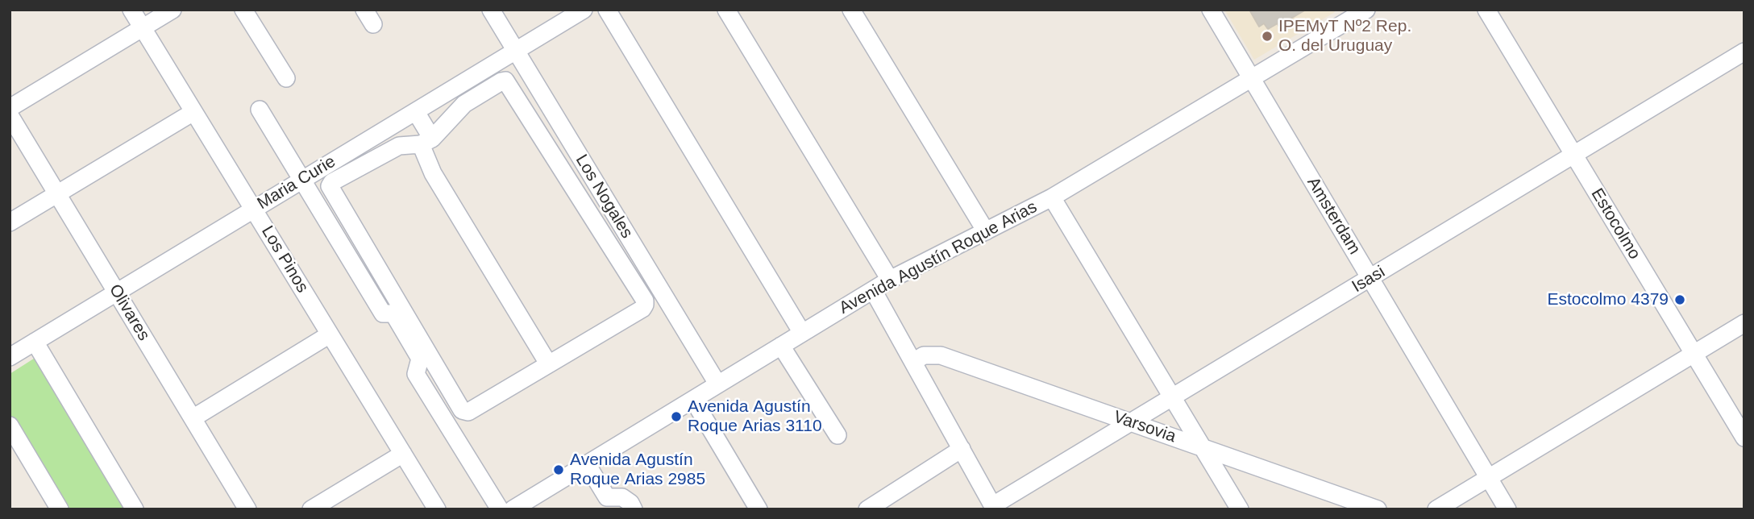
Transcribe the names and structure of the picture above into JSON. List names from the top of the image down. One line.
{"streets":{"street":["Maria Curie","Los Nogales","Amsterdam","Estocolmo","Avenida Agustín Roque Arias","Los Pinos","Isasi","Olivares","Varsovia"]},"crossings":[["Maria Curie","Los Nogales"],["Maria Curie","Los Pinos"],["Maria Curie","Olivares"],["Los Nogales","Avenida Agustín Roque Arias"],["Amsterdam","Avenida Agustín Roque Arias"],["Amsterdam","Isasi"],["Estocolmo","Isasi"],["Isasi","Varsovia"]],"places":["IPEMyT Nº2 Rep. O. del Uruguay","Estocolmo 4379","Avenida Agustín Roque Arias 3110","Avenida Agustín Roque Arias 2985"]}
